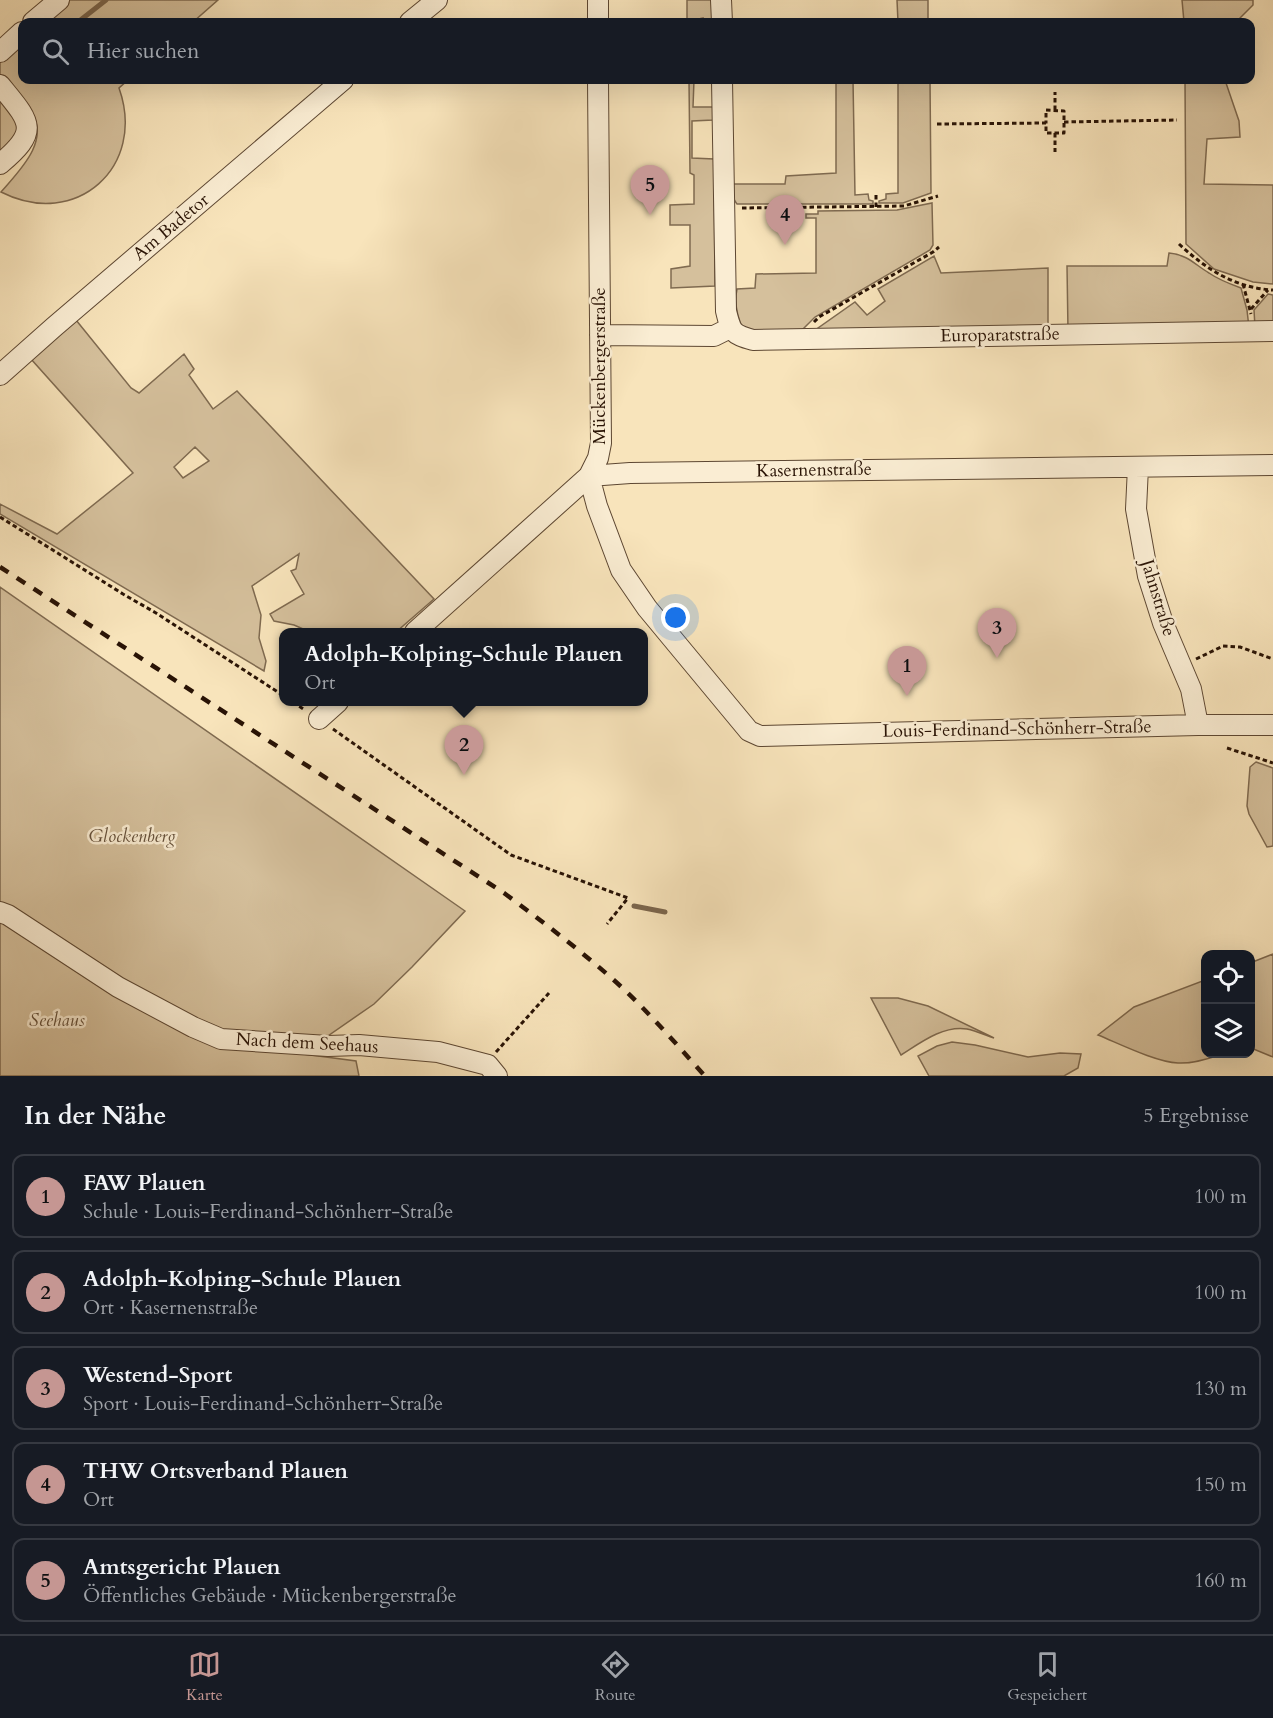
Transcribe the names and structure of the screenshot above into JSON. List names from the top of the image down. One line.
{"streets":{"street":["Am Badetor","Europaratstraße","Mückenbergerstraße","Kasernenstraße","Jahnstraße","Louis-Ferdinand-Schönherr-Straße","Nach dem Seehaus"]},"crossings":[["Mückenbergerstraße","Kasernenstraße"],["Mückenbergerstraße","Louis-Ferdinand-Schönherr-Straße"],["Kasernenstraße","Jahnstraße"],["Kasernenstraße","Louis-Ferdinand-Schönherr-Straße"],["Jahnstraße","Louis-Ferdinand-Schönherr-Straße"]],"parks":["Glockenberg","Seehaus"],"page":{"search":"Hier suchen","pins":["5","4","3","1","2"],"popup":["Adolph-Kolping-Schule Plauen","Ort"],"heading":["In der Nähe","5 Ergebnisse"],"list":[{"mark":"1","name":"FAW Plauen","note":"Schule · Louis-Ferdinand-Schönherr-Straße","value":"100 m"},{"mark":"2","name":"Adolph-Kolping-Schule Plauen","note":"Ort · Kasernenstraße","value":"100 m"},{"mark":"3","name":"Westend-Sport","note":"Sport · Louis-Ferdinand-Schönherr-Straße","value":"130 m"},{"mark":"4","name":"THW Ortsverband Plauen","note":"Ort","value":"150 m"},{"mark":"5","name":"Amtsgericht Plauen","note":"Öffentliches Gebäude · Mückenbergerstraße","value":"160 m"}],"nav":["Karte","Route","Gespeichert"]}}
